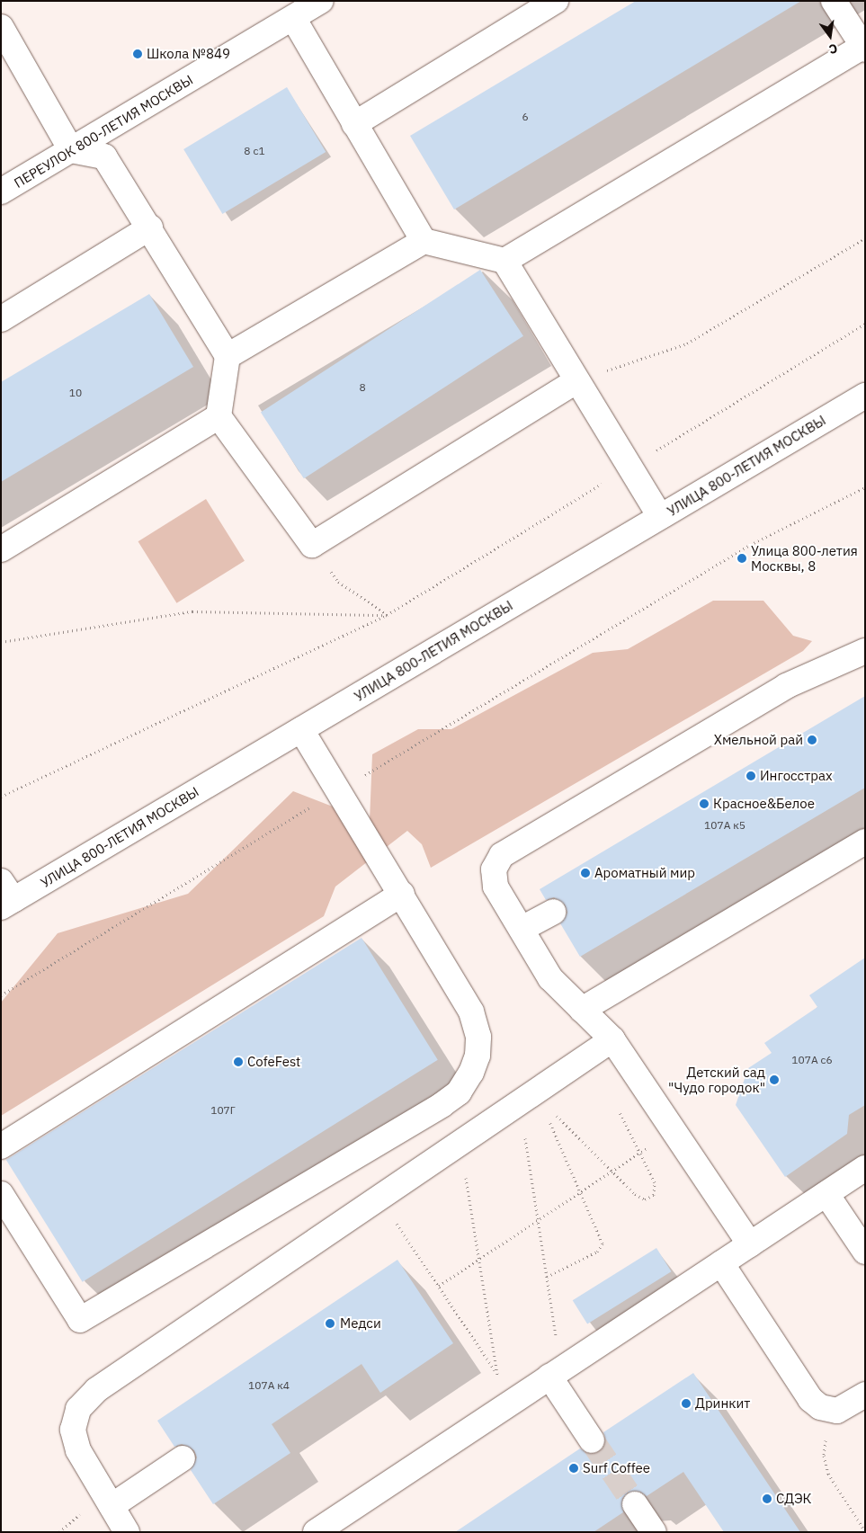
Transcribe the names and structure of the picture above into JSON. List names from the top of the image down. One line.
{"streets":{"main road":["ПЕРЕУЛОК 800-ЛЕТИЯ МОСКВЫ","УЛИЦА 800-ЛЕТИЯ МОСКВЫ"]},"places":["Школа №849","Улица 800-летия Москвы, 8","Хмельной рай","Ингосстрах","Красное&Белое","Ароматный мир","CofeFest","Детский сад \"Чудо городок\"","Медси","Дринкит","Surf Coffee","СДЭК"],"house_numbers":["6","8 с1","8","10","107А к5","107А с6","107Г","107А к4"],"north":"bottom"}
